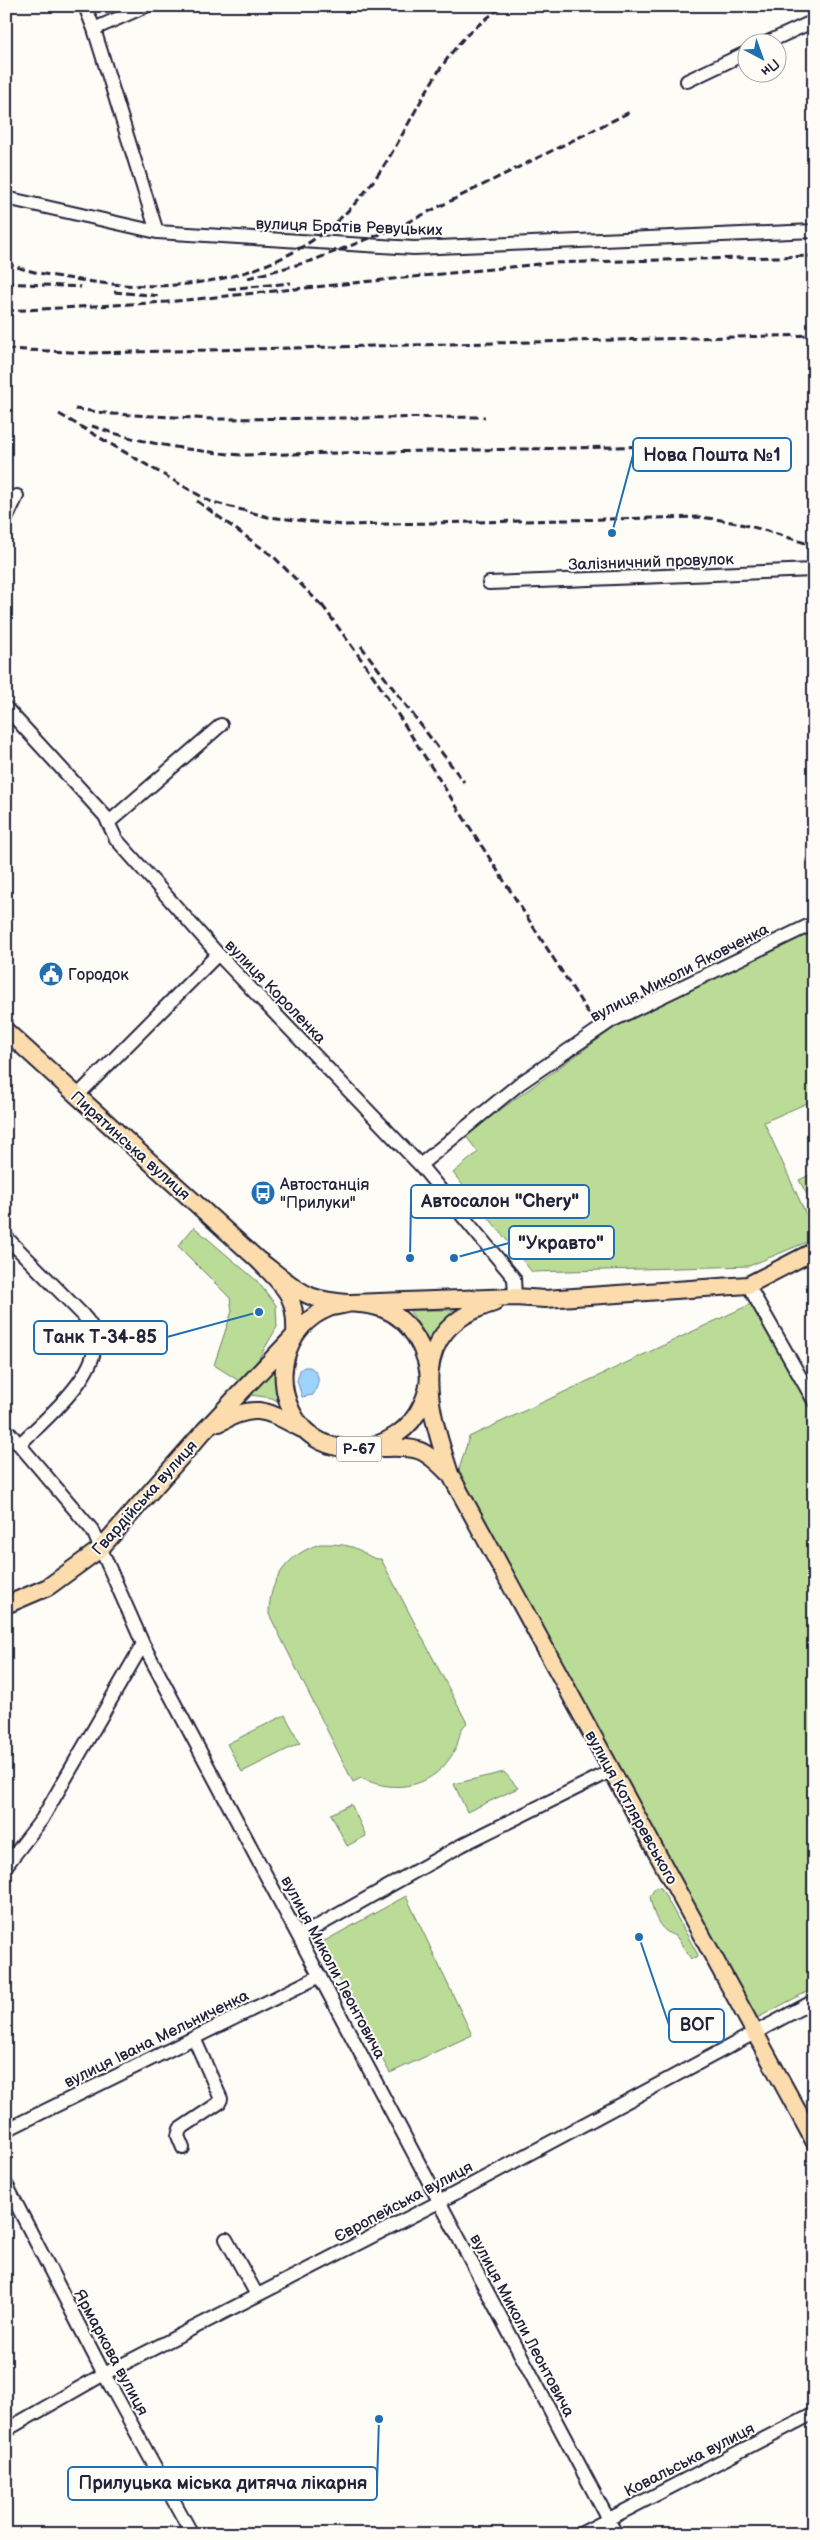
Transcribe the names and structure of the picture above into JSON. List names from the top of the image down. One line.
{"streets":{"main road":["Пирятинська вулиця","Р-67","Гвардійська вулиця","вулиця Котляревського"],"street":["вулиця Братів Ревуцьких","Залізничний провулок","вулиця Миколи Яковченка","вулиця Короленка","вулиця Миколи Леонтовича","вулиця Івана Мельниченка","Європейська вулиця","Ярмаркова вулиця","Ковальська вулиця"]},"crossings":[["вулиця Миколи Яковченка","вулиця Короленка"],["вулиця Короленка","Р-67"],["Пирятинська вулиця","Р-67"],["Р-67","Гвардійська вулиця"],["Гвардійська вулиця","вулиця Миколи Леонтовича"],["вулиця Котляревського","Європейська вулиця"],["вулиця Миколи Леонтовича","вулиця Івана Мельниченка"],["вулиця Миколи Леонтовича","Європейська вулиця"],["вулиця Миколи Леонтовича","Ковальська вулиця"],["Європейська вулиця","Ярмаркова вулиця"]],"places":{"other":["Нова Пошта №1","Автосалон \"Chery\"","\"Укравто\"","Танк Т-34-85","ВОГ","Прилуцька міська дитяча лікарня"],"public building":["Городок"],"bus stop":["Автостанція \"Прилуки\""]},"north":"bottom right"}
